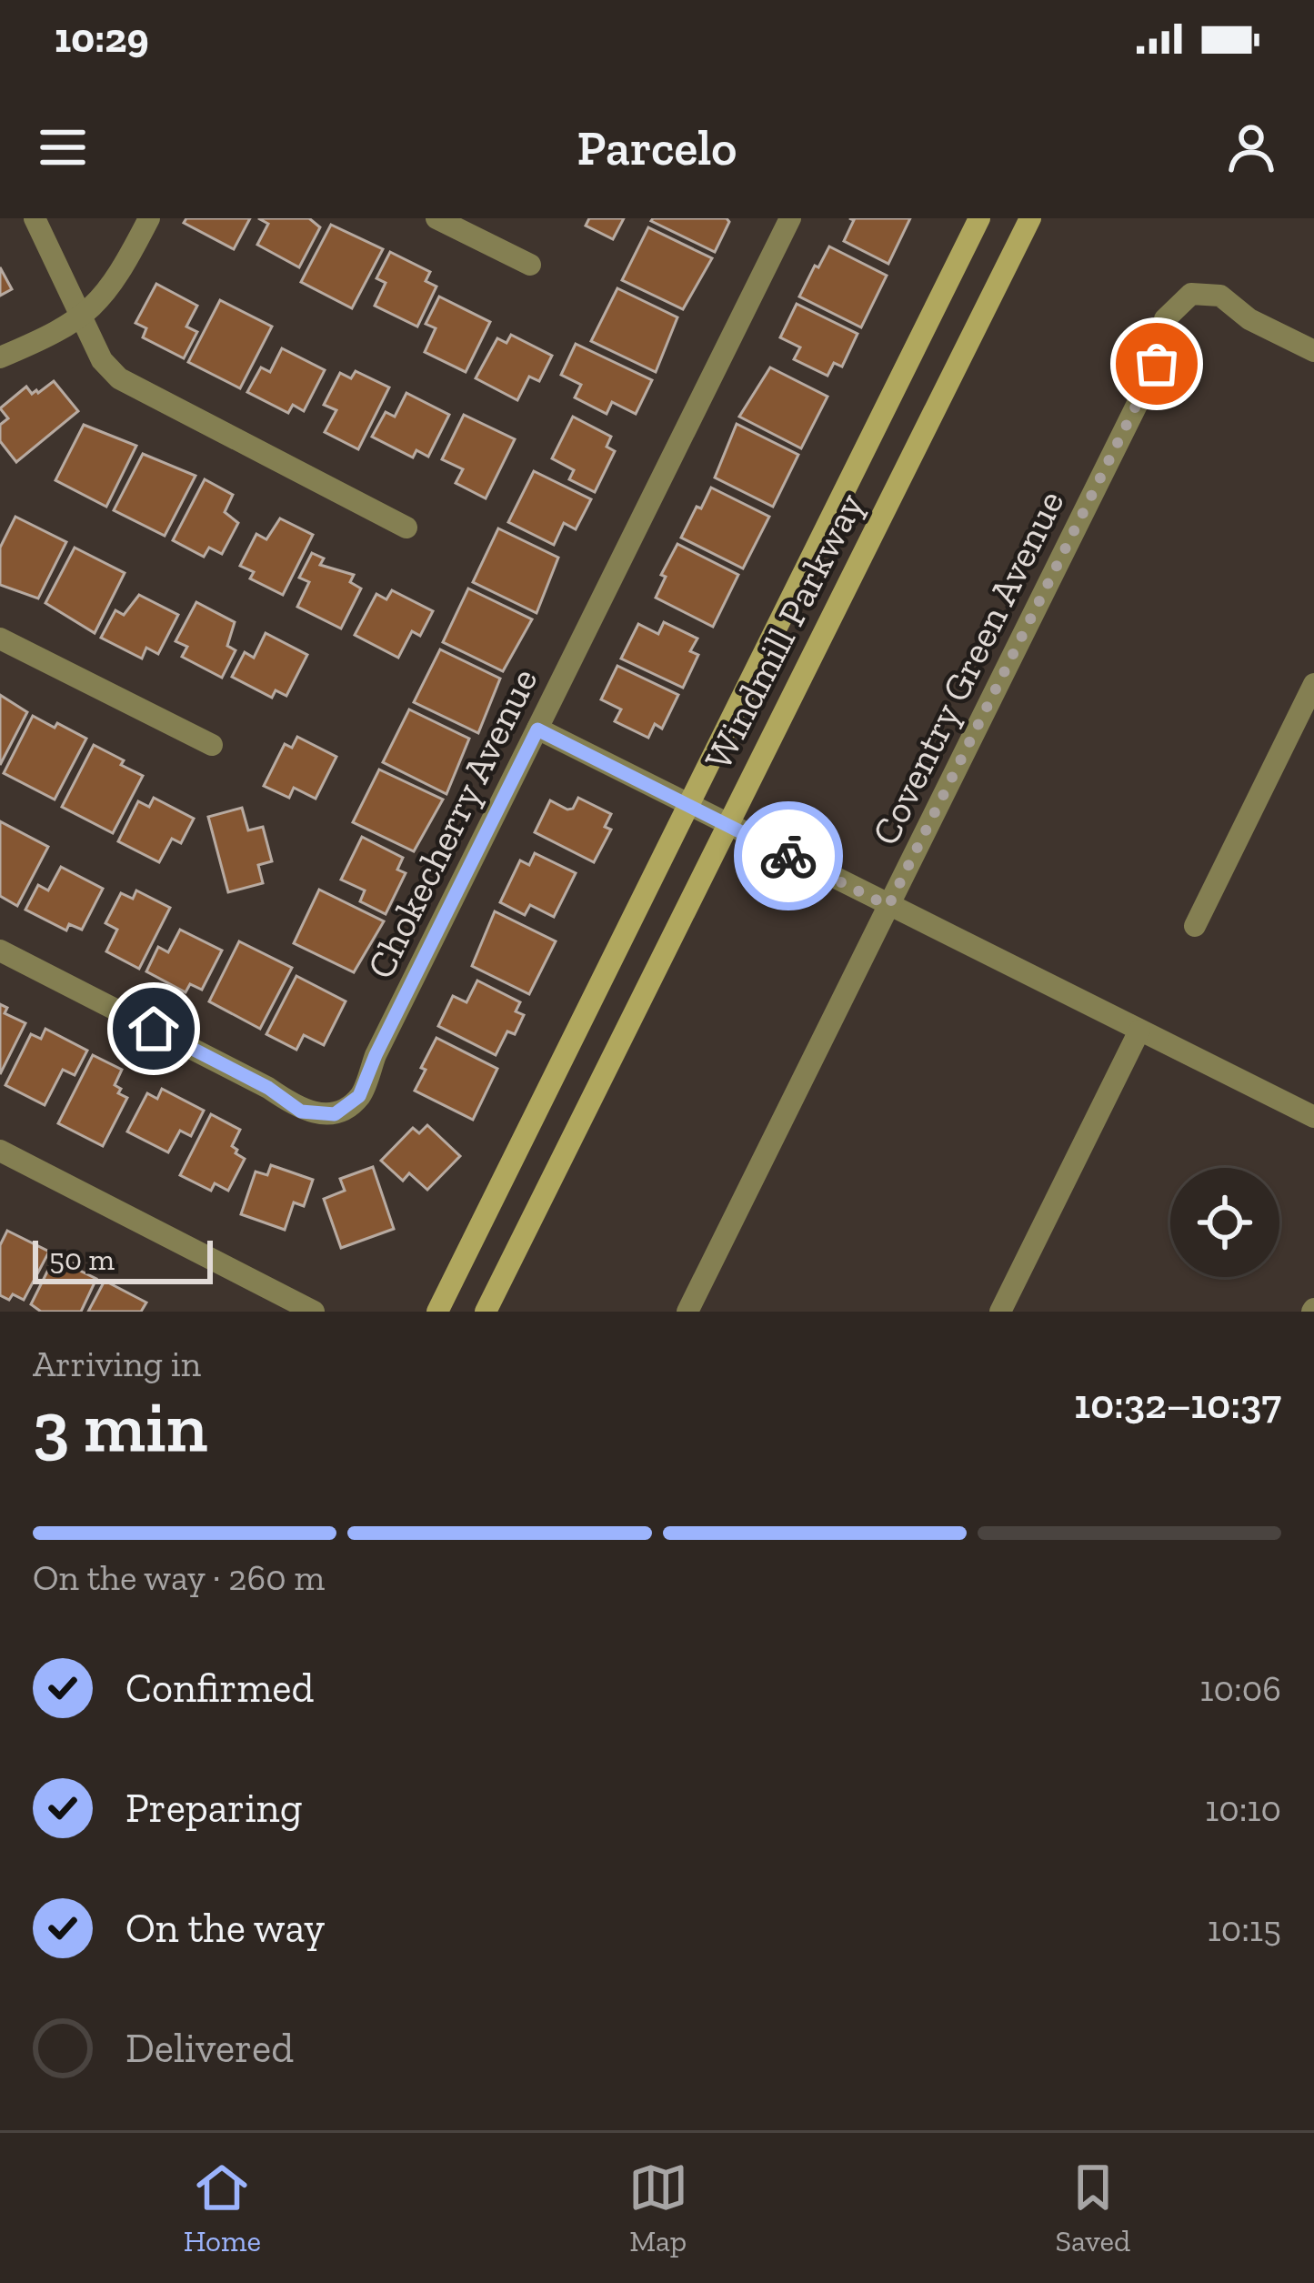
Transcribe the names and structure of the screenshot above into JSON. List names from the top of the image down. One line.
{"streets":{"main road":["Windmill Parkway"],"street":["Coventry Green Avenue","Chokecherry Avenue"]},"scale_bar":"50 m","page":{"status":"10:29","header":"Parcelo","scale":"50 m","heading":["3 min","Arriving in","10:32–10:37"],"bar":"On the way · 260 m","list":[["Confirmed","10:06"],["Preparing","10:10"],["On the way","10:15"],"Delivered"],"tabs":["Home","Map","Saved"]}}
